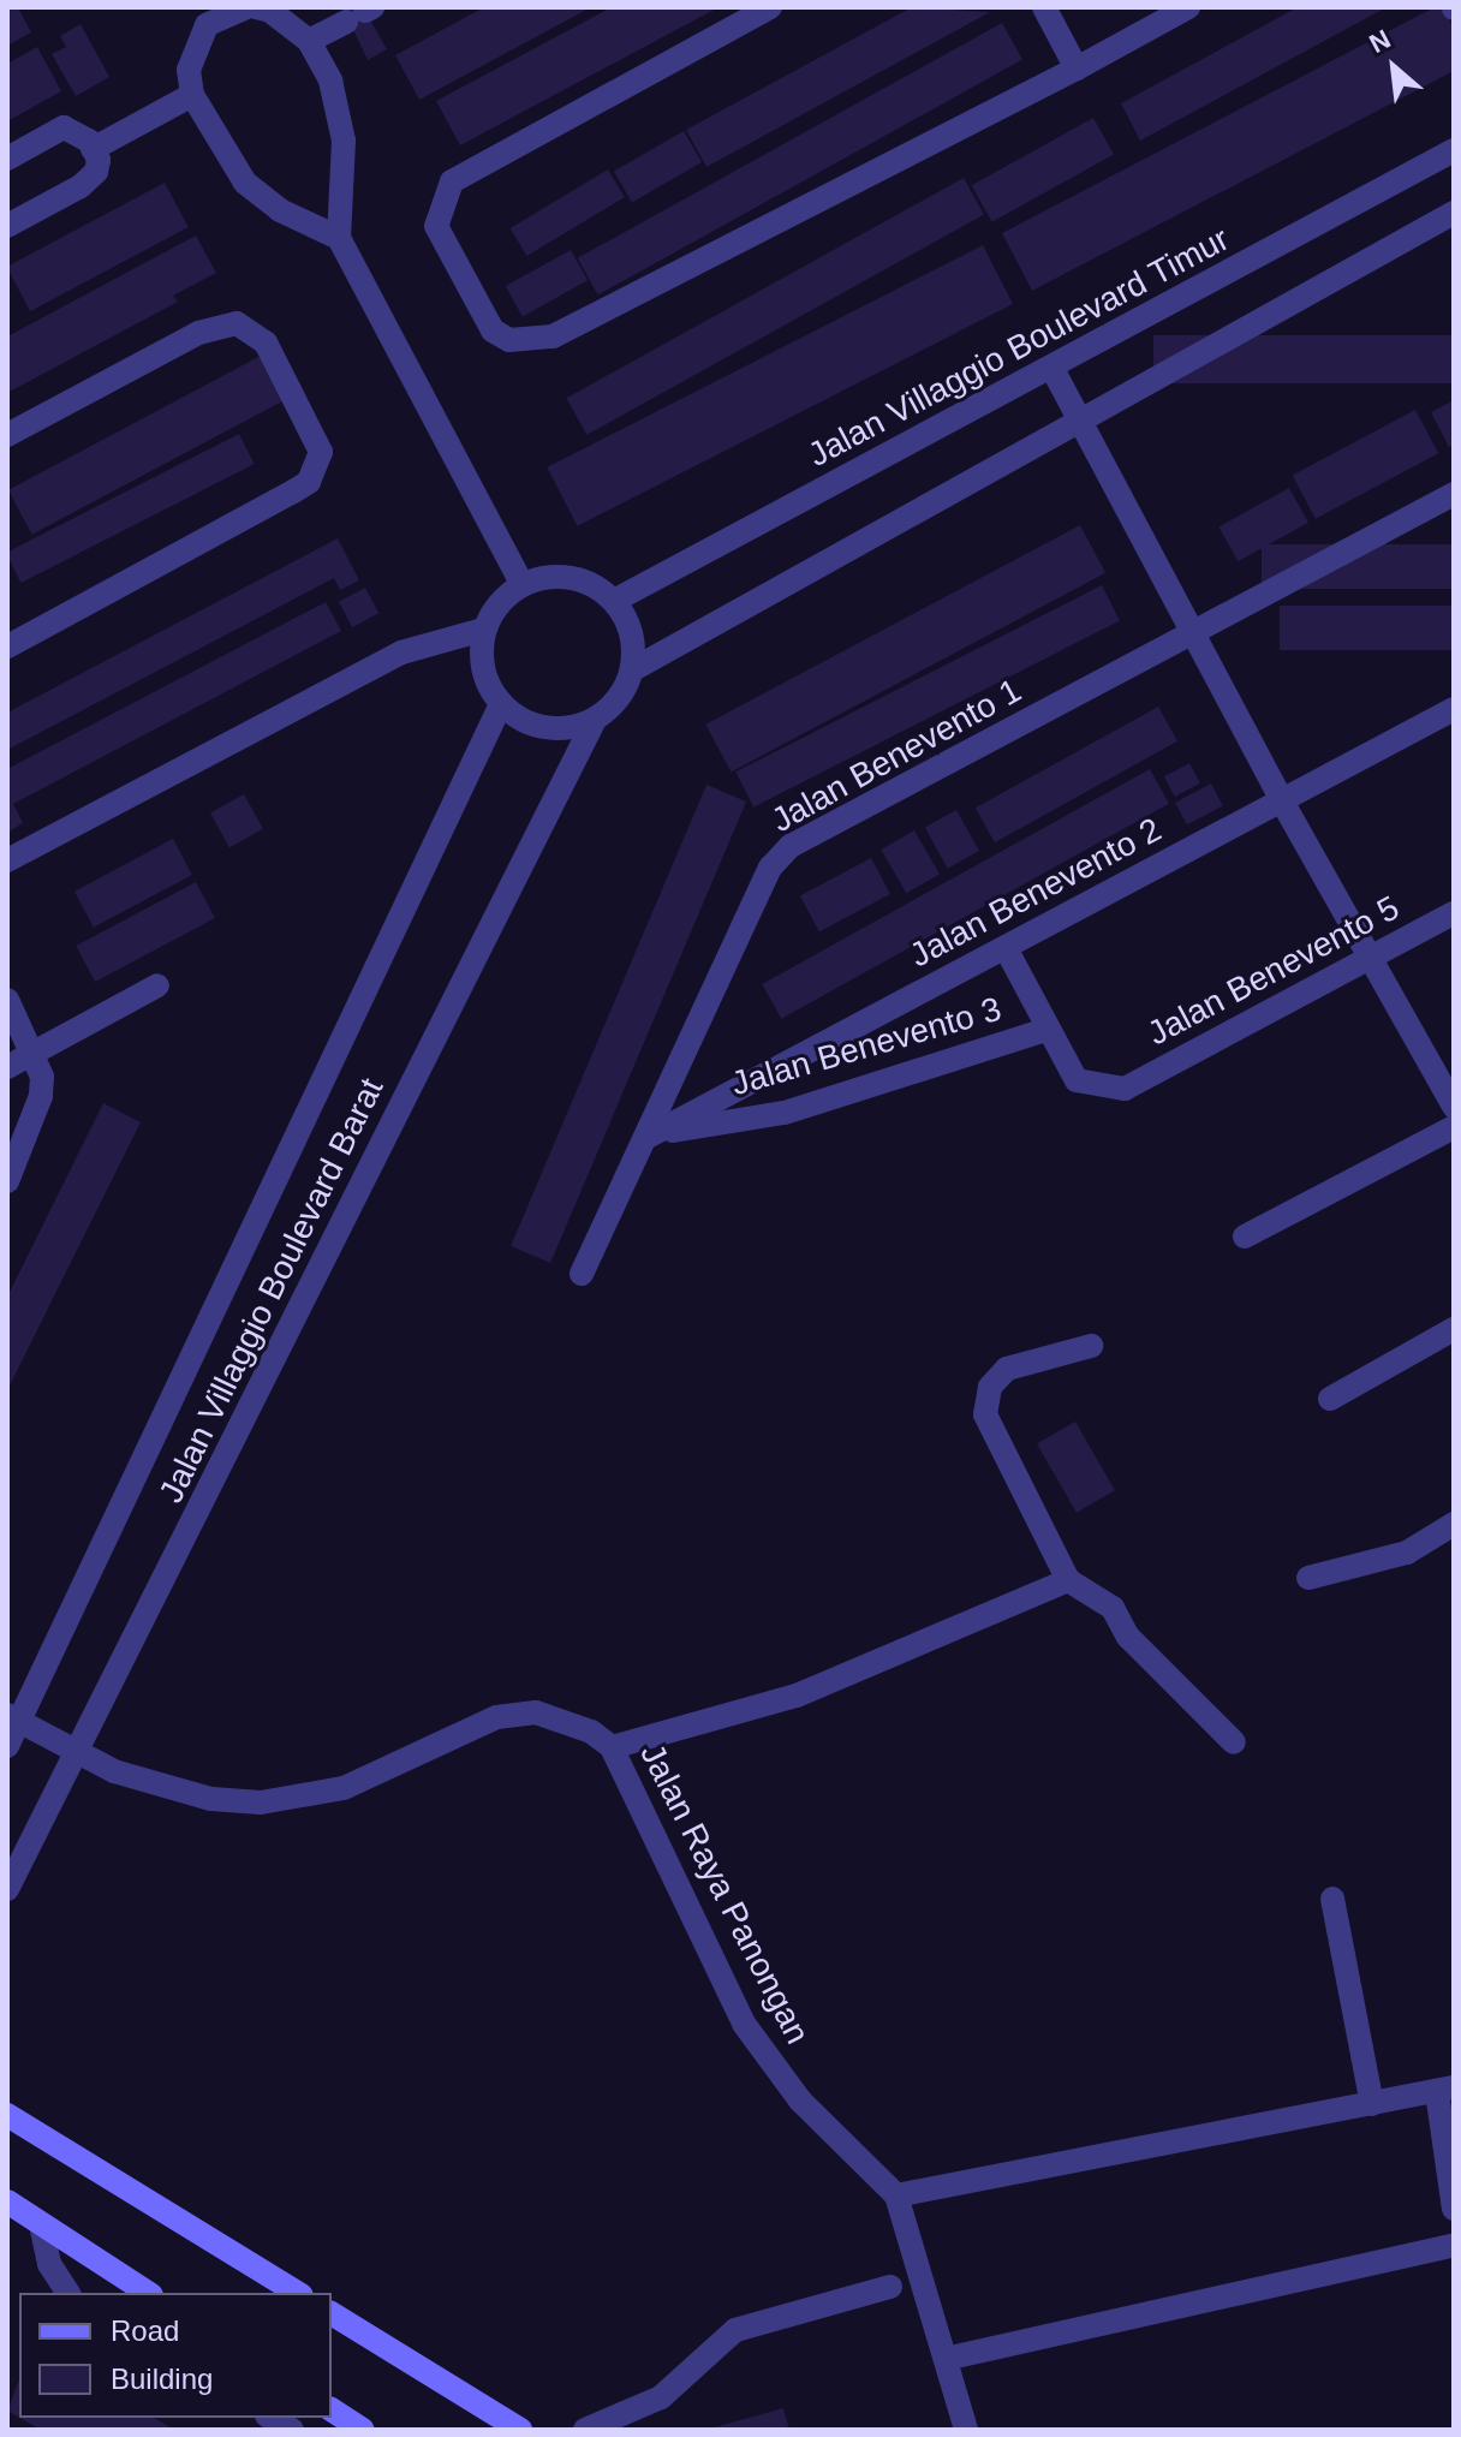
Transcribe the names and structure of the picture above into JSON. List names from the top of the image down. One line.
{"streets":{"street":["Jalan Villaggio Boulevard Timur","Jalan Benevento 1","Jalan Benevento 2","Jalan Benevento 5","Jalan Benevento 3","Jalan Villaggio Boulevard Barat","Jalan Raya Panongan"]},"crossings":[["Jalan Villaggio Boulevard Timur","Jalan Villaggio Boulevard Barat"],["Jalan Benevento 1","Jalan Benevento 2"],["Jalan Benevento 1","Jalan Benevento 3"],["Jalan Benevento 2","Jalan Benevento 3"],["Jalan Benevento 5","Jalan Benevento 3"],["Jalan Villaggio Boulevard Barat","Jalan Raya Panongan"]],"legend":["Road","Building"],"north":"top left"}
